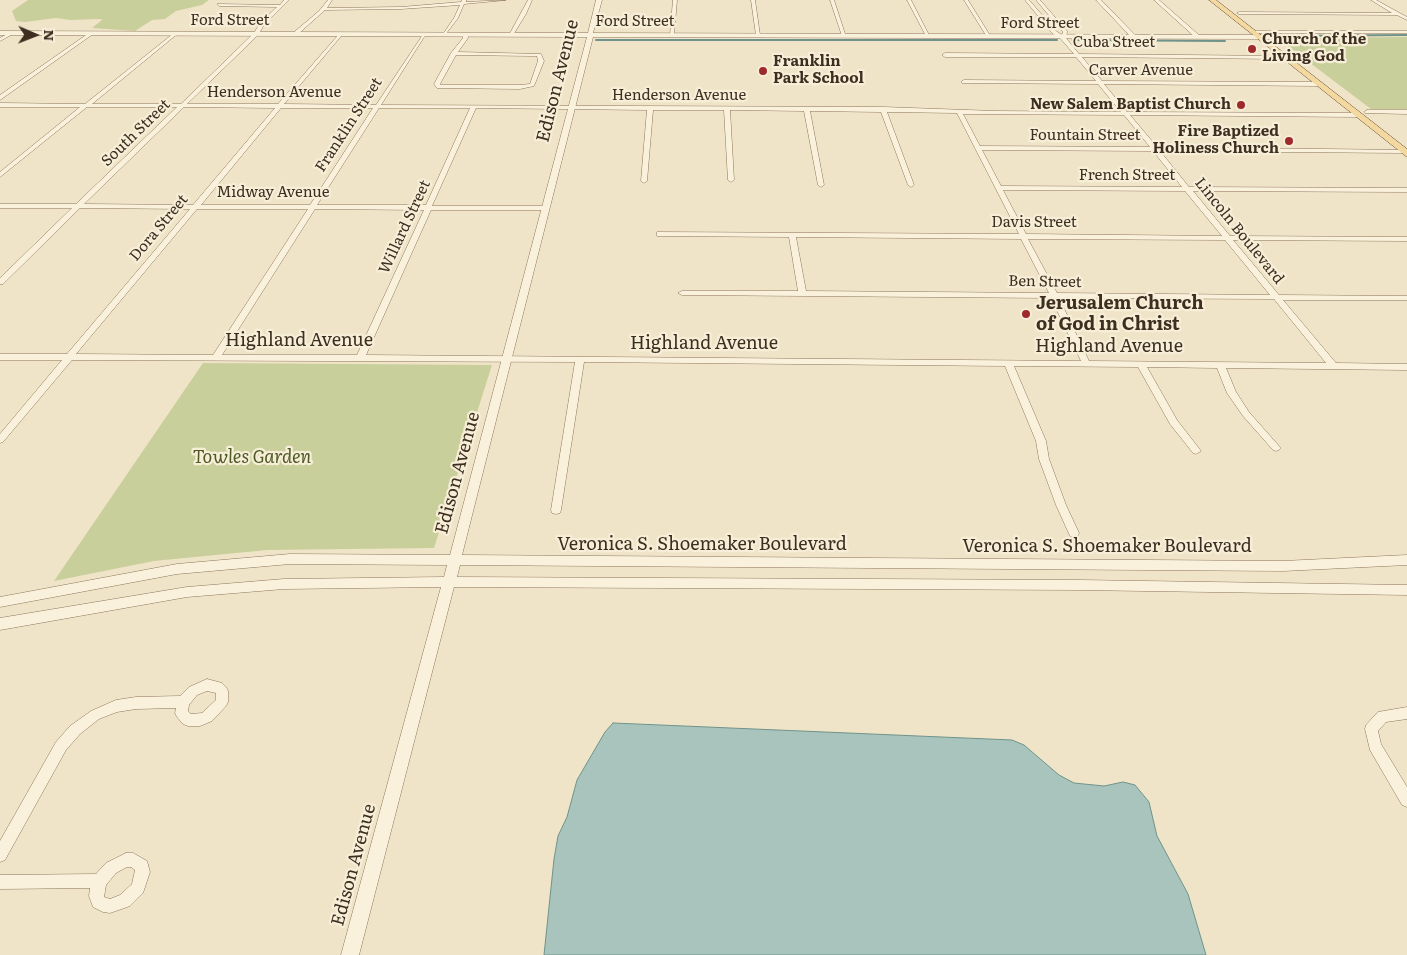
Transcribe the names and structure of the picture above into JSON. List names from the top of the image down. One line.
{"streets":{"street":["Ford Street","Cuba Street","Carver Avenue","Edison Avenue","Henderson Avenue","Franklin Street","South Street","Fountain Street","French Street","Midway Avenue","Davis Street","Willard Street","Dora Street","Lincoln Boulevard","Ben Street","Highland Avenue","Veronica S. Shoemaker Boulevard"]},"crossings":[["Ford Street","Edison Avenue"],["Ford Street","Franklin Street"],["Ford Street","South Street"],["Ford Street","Dora Street"],["Ford Street","Lincoln Boulevard"],["Cuba Street","Lincoln Boulevard"],["Carver Avenue","Lincoln Boulevard"],["Edison Avenue","Henderson Avenue"],["Edison Avenue","Midway Avenue"],["Edison Avenue","Highland Avenue"],["Edison Avenue","Veronica S. Shoemaker Boulevard"],["Henderson Avenue","Franklin Street"],["Henderson Avenue","South Street"],["Henderson Avenue","Willard Street"],["Henderson Avenue","Dora Street"],["Henderson Avenue","Lincoln Boulevard"],["Franklin Street","Midway Avenue"],["Franklin Street","Highland Avenue"],["South Street","Midway Avenue"],["Fountain Street","Lincoln Boulevard"],["French Street","Lincoln Boulevard"],["Midway Avenue","Willard Street"],["Midway Avenue","Dora Street"],["Davis Street","Lincoln Boulevard"],["Willard Street","Highland Avenue"],["Dora Street","Highland Avenue"],["Lincoln Boulevard","Ben Street"],["Lincoln Boulevard","Highland Avenue"]],"parks":["Towles Garden"],"places":["Church of the Living God","Franklin Park School","New Salem Baptist Church","Fire Baptized Holiness Church","Jerusalem Church of God in Christ"],"north":"right"}
